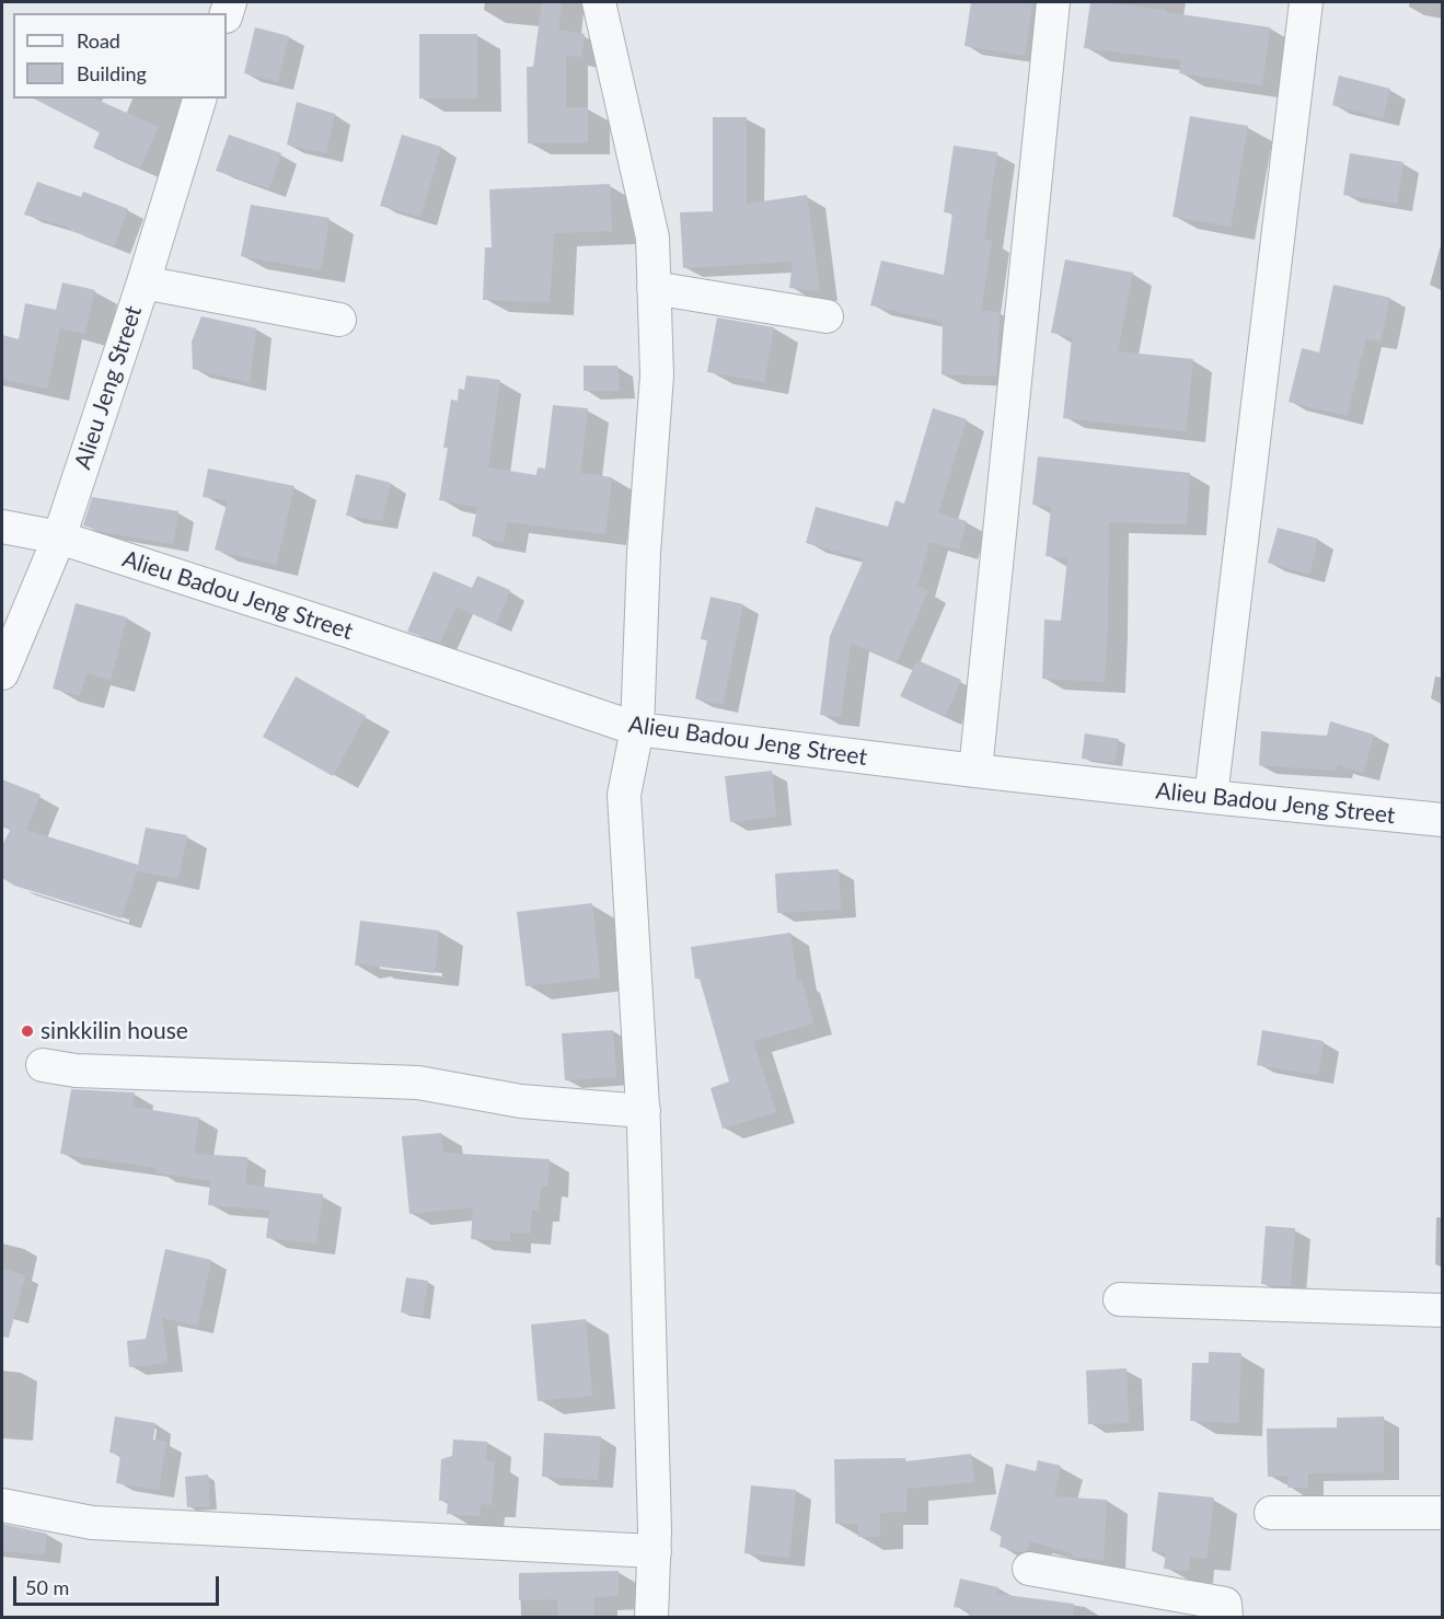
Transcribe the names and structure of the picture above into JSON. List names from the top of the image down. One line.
{"streets":{"street":["Alieu Jeng Street","Alieu Badou Jeng Street"]},"crossings":[["Alieu Jeng Street","Alieu Badou Jeng Street"]],"places":["sinkkilin house"],"legend":["Road","Building"],"scale_bar":"50 m"}
